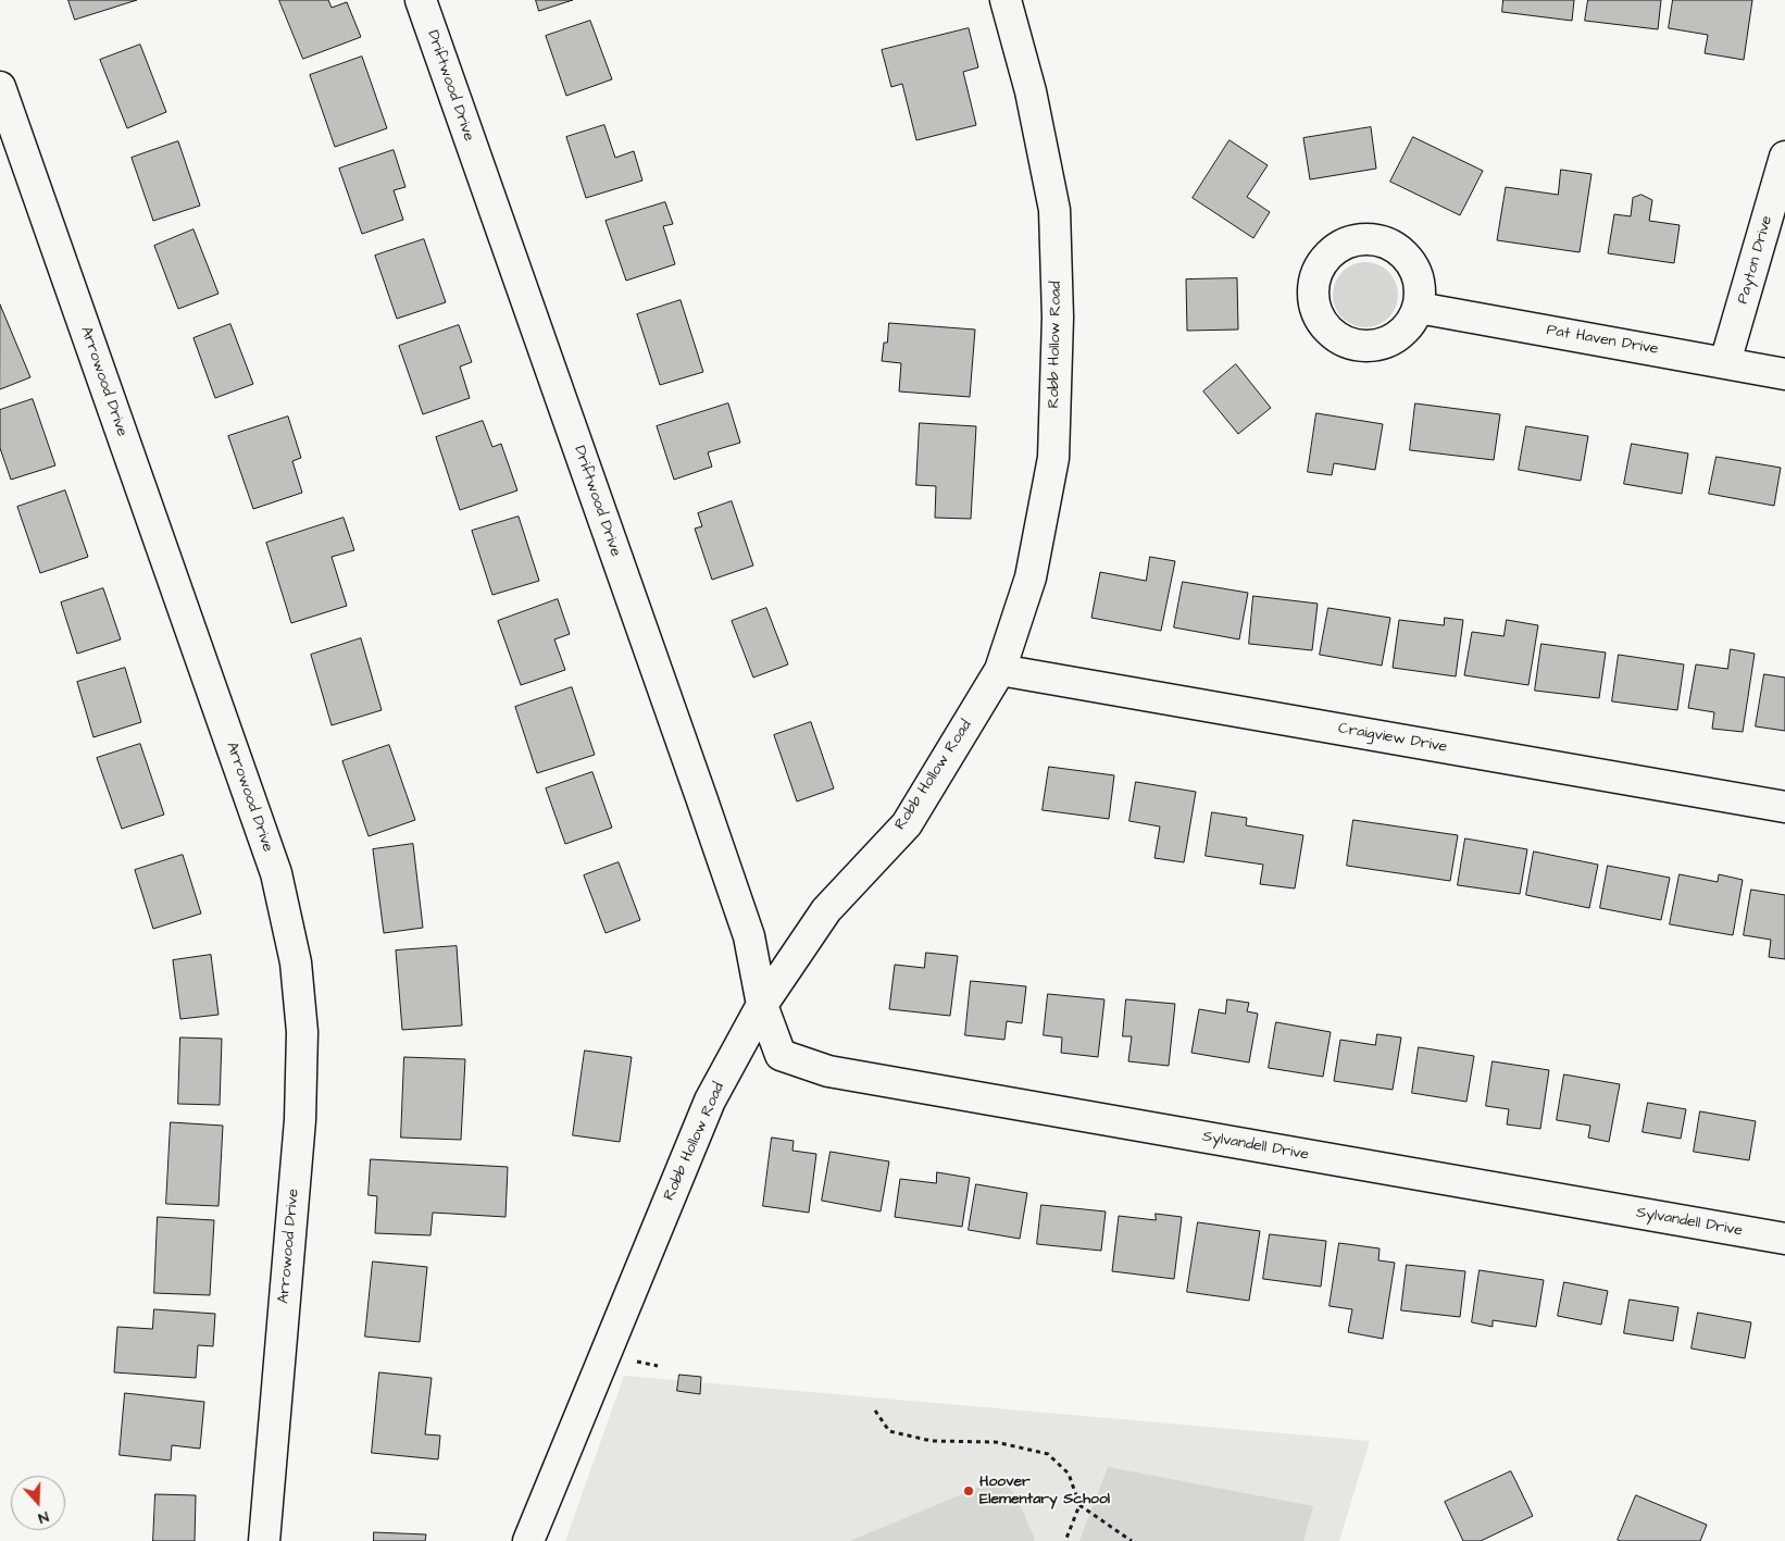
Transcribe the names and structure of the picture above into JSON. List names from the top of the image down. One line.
{"streets":{"street":["Driftwood Drive","Payton Drive","Pat Haven Drive","Robb Hollow Road","Arrowood Drive","Craigview Drive","Sylvandell Drive"]},"crossings":[["Driftwood Drive","Robb Hollow Road"],["Driftwood Drive","Sylvandell Drive"],["Payton Drive","Pat Haven Drive"],["Robb Hollow Road","Craigview Drive"],["Robb Hollow Road","Sylvandell Drive"]],"places":["Hoover Elementary School"],"north":"bottom"}
